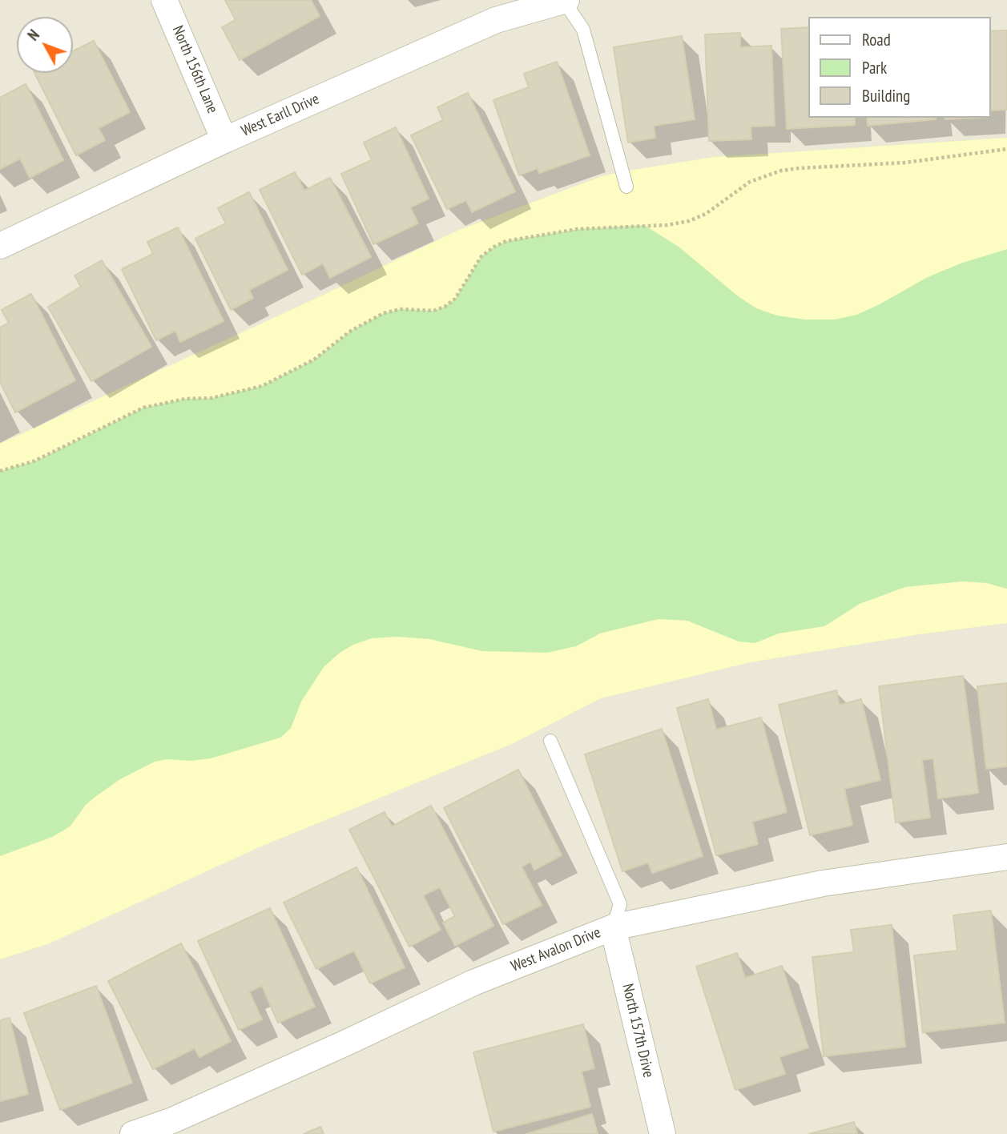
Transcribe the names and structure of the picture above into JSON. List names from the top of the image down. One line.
{"streets":{"street":["North 156th Lane","West Earll Drive","West Avalon Drive","North 157th Drive"]},"crossings":[["North 156th Lane","West Earll Drive"],["West Avalon Drive","North 157th Drive"]],"legend":["Road","Park","Building"],"north":"top left"}
